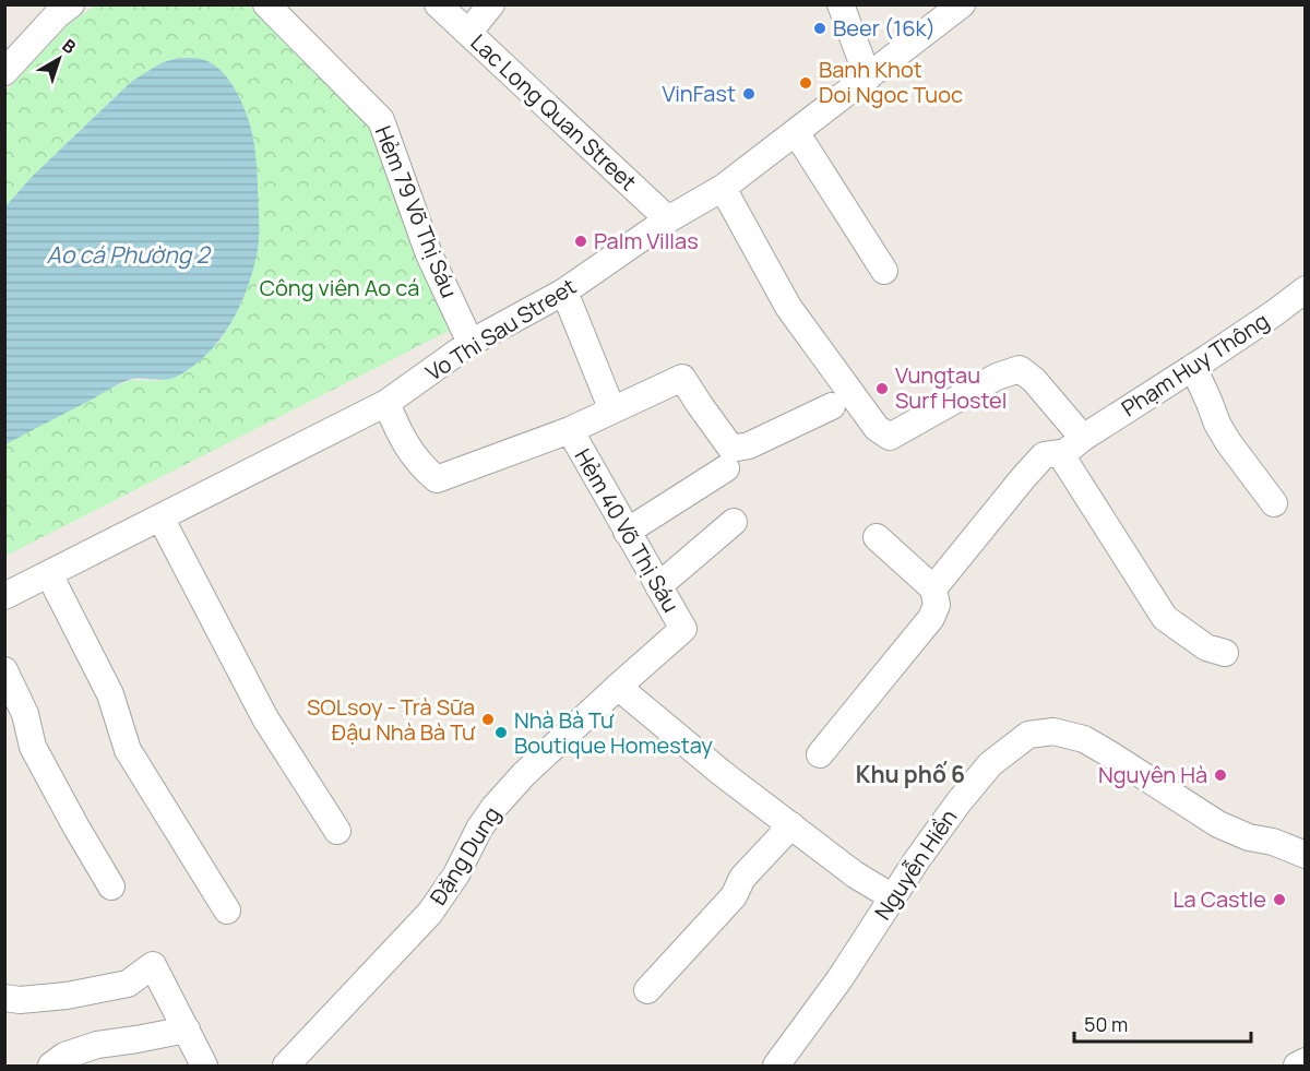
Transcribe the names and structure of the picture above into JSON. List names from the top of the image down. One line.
{"streets":{"street":["Lac Long Quan Street","Hẻm 79 Võ Thị Sáu","Vo Thi Sau Street","Phạm Huy Thông","Hẻm 40 Võ Thị Sáu","Đặng Dung","Nguyễn Hiền"]},"crossings":[["Lac Long Quan Street","Vo Thi Sau Street"],["Hẻm 79 Võ Thị Sáu","Vo Thi Sau Street"],["Vo Thi Sau Street","Hẻm 40 Võ Thị Sáu"],["Hẻm 40 Võ Thị Sáu","Đặng Dung"]],"districts":["Khu phố 6"],"water":["Ao cá Phường 2"],"parks":["Công viên Ao cá"],"places":["Beer (16k)","Banh Khot Doi Ngoc Tuoc","VinFast","Palm Villas","Vungtau Surf Hostel","SOLsoy - Trà Sữa Đậu Nhà Bà Tư","Nhà Bà Tư Boutique Homestay","Nguyên Hà","La Castle"],"scale_bar":"50 m","north":"top right"}
